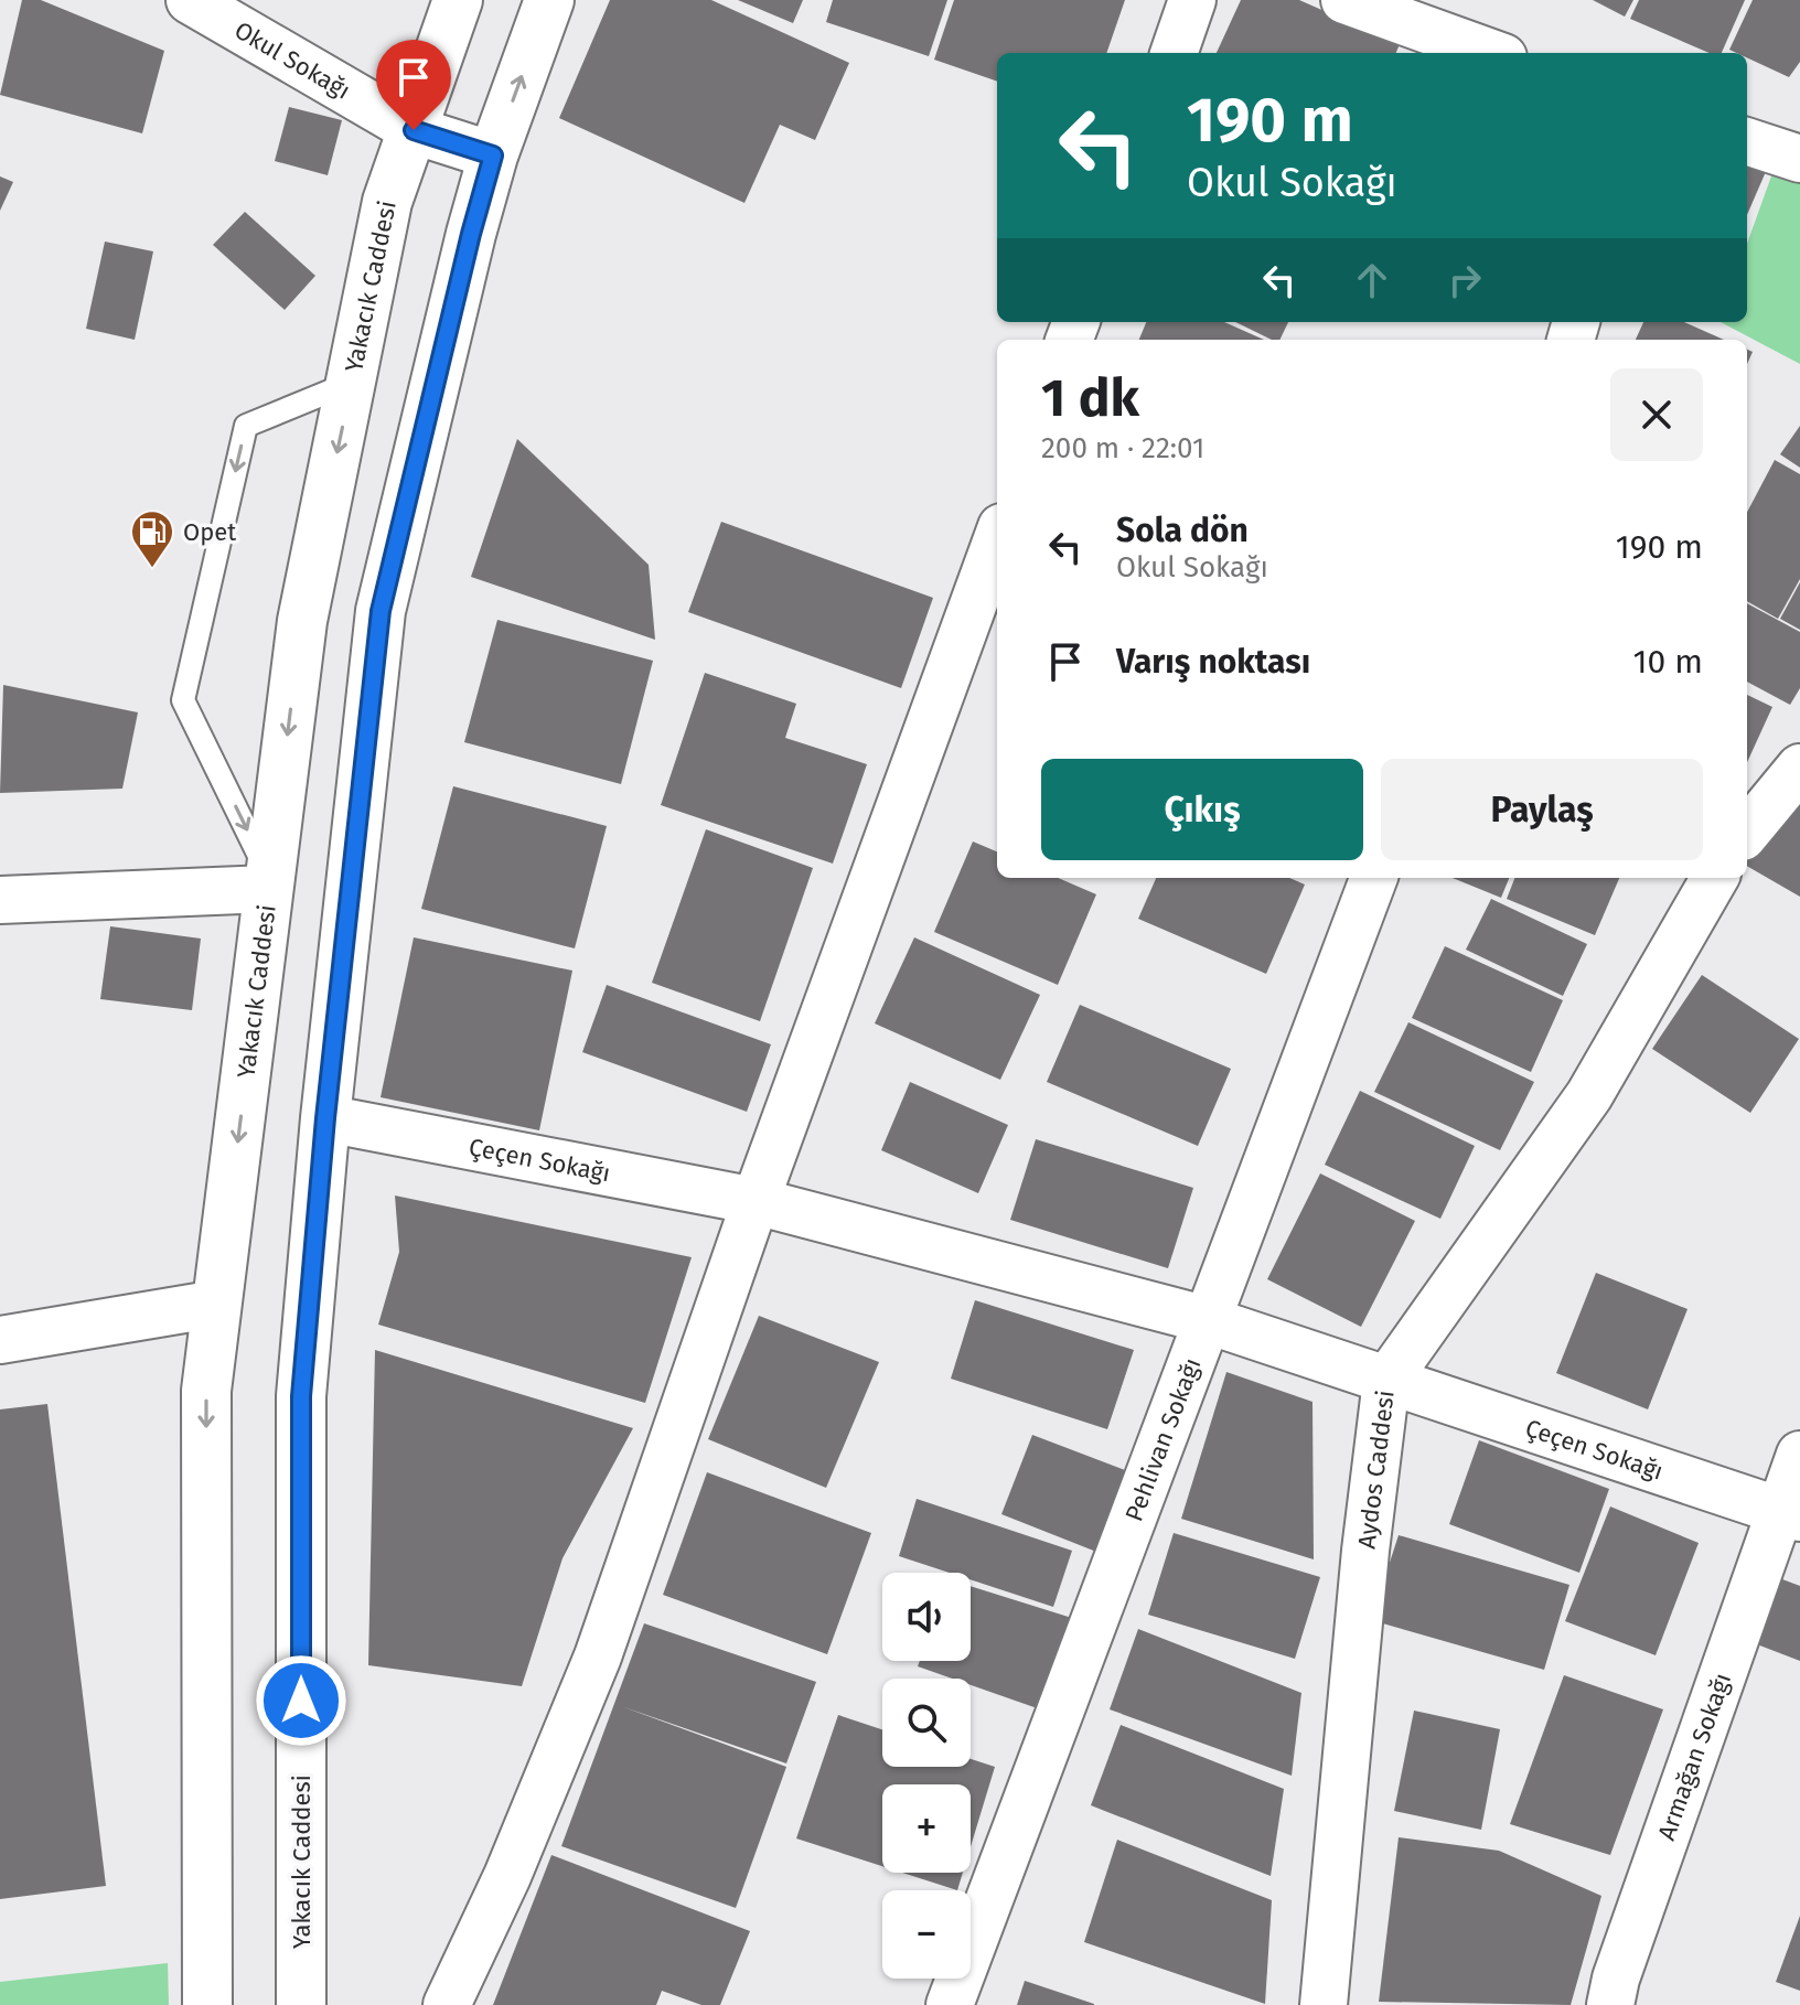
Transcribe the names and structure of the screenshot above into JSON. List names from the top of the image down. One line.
{"streets":{"main road":["Yakacık Caddesi"],"street":["Okul Sokağı","Çeçen Sokağı","Pehlivan Sokağı","Aydos Caddesi","Armağan Sokağı"]},"crossings":[["Okul Sokağı","Yakacık Caddesi"],["Yakacık Caddesi","Çeçen Sokağı"],["Çeçen Sokağı","Pehlivan Sokağı"],["Çeçen Sokağı","Aydos Caddesi"],["Çeçen Sokağı","Armağan Sokağı"]],"places":{"fuel station":["Opet"]},"page":{"turn":["190 m","Okul Sokağı"],"heading":["1 dk","200 m · 22:01"],"list":[{"name":"Sola dön","note":"Okul Sokağı","value":"190 m"},{"name":"Varış noktası","value":"10 m"}],"buttons":["Çıkış","Paylaş"],"map_buttons":["+","−"]}}
